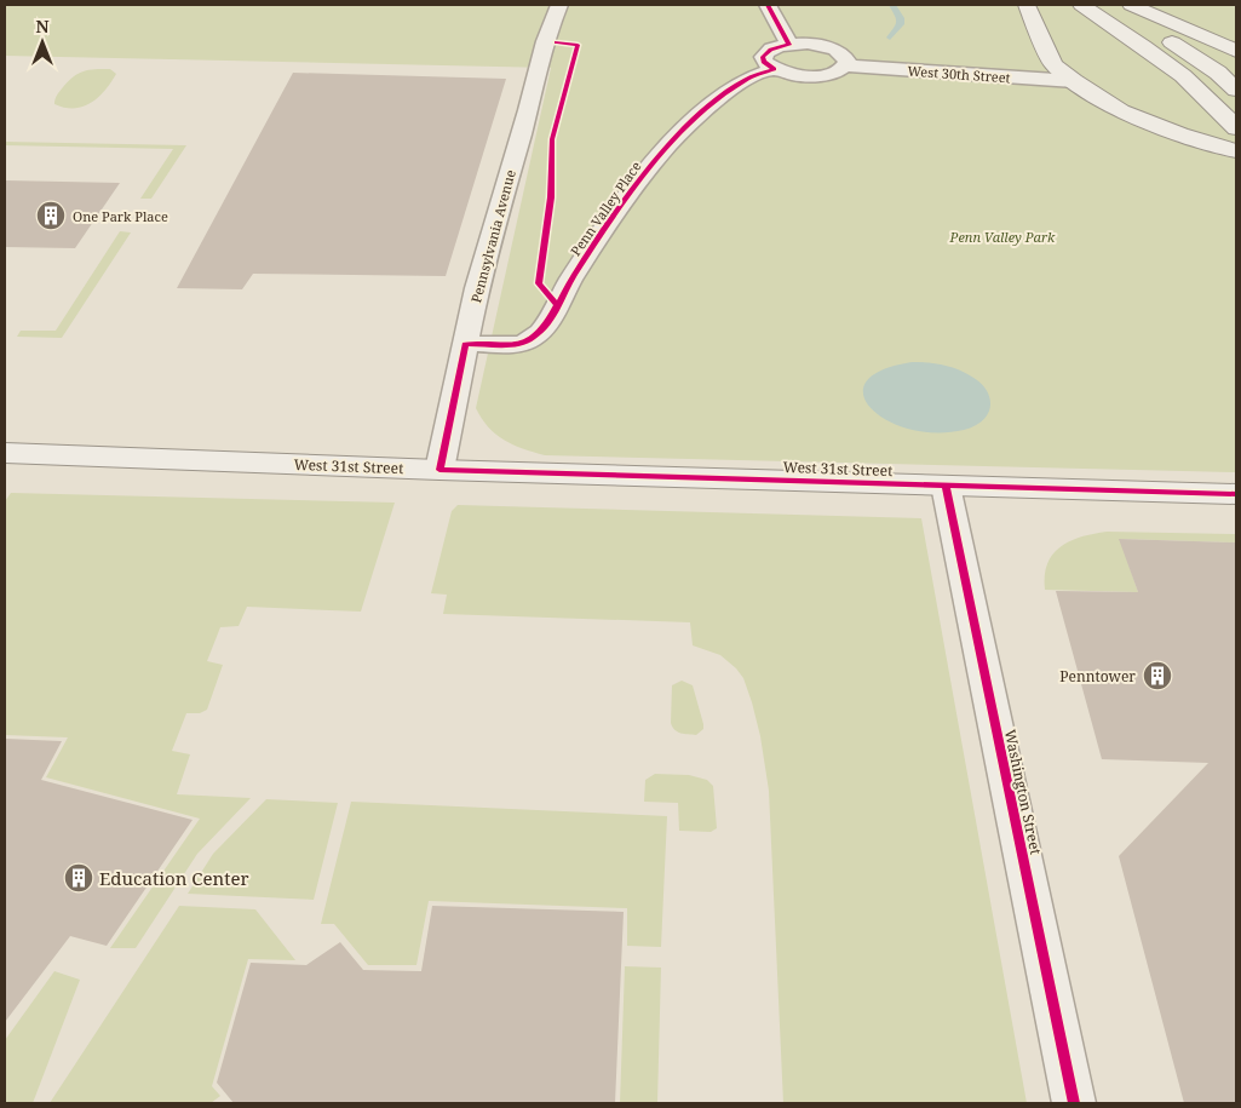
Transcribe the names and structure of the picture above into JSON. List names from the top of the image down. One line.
{"streets":{"main road":["West 31st Street"],"street":["West 30th Street","Penn Valley Place","Pennsylvania Avenue","Washington Street"]},"crossings":[["Penn Valley Place","Pennsylvania Avenue"],["Pennsylvania Avenue","West 31st Street"],["West 31st Street","Washington Street"]],"parks":["Penn Valley Park"],"places":{"building":["One Park Place","Penntower","Education Center"]},"north":"top"}
